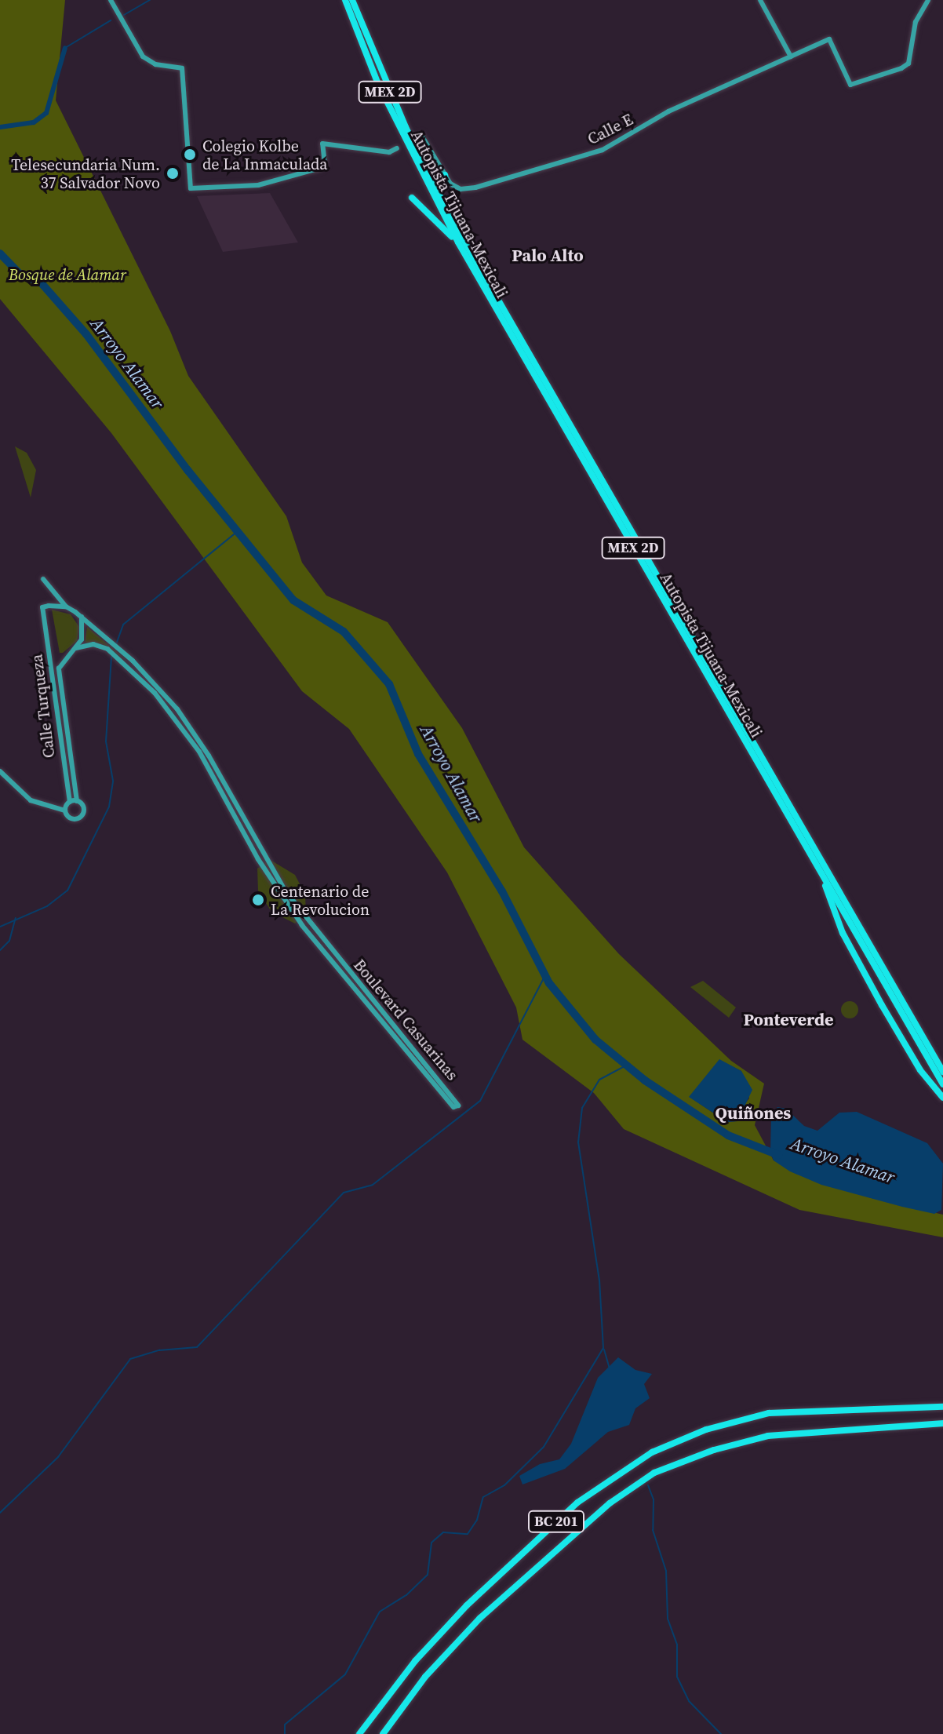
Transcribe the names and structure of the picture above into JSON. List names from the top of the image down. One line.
{"streets":{"highway":["MEX 2D","Autopista Tijuana-Mexicali","BC 201"],"street":["Calle E","Calle Turqueza","Boulevard Casuarinas"]},"crossings":[["Calle Turqueza","Boulevard Casuarinas"]],"districts":["Palo Alto","Ponteverde","Quiñones"],"water":["Arroyo Alamar"],"parks":["Bosque de Alamar"],"places":["Colegio Kolbe de La Inmaculada","Telesecundaria Num. 37 Salvador Novo","Centenario de La Revolucion"]}
